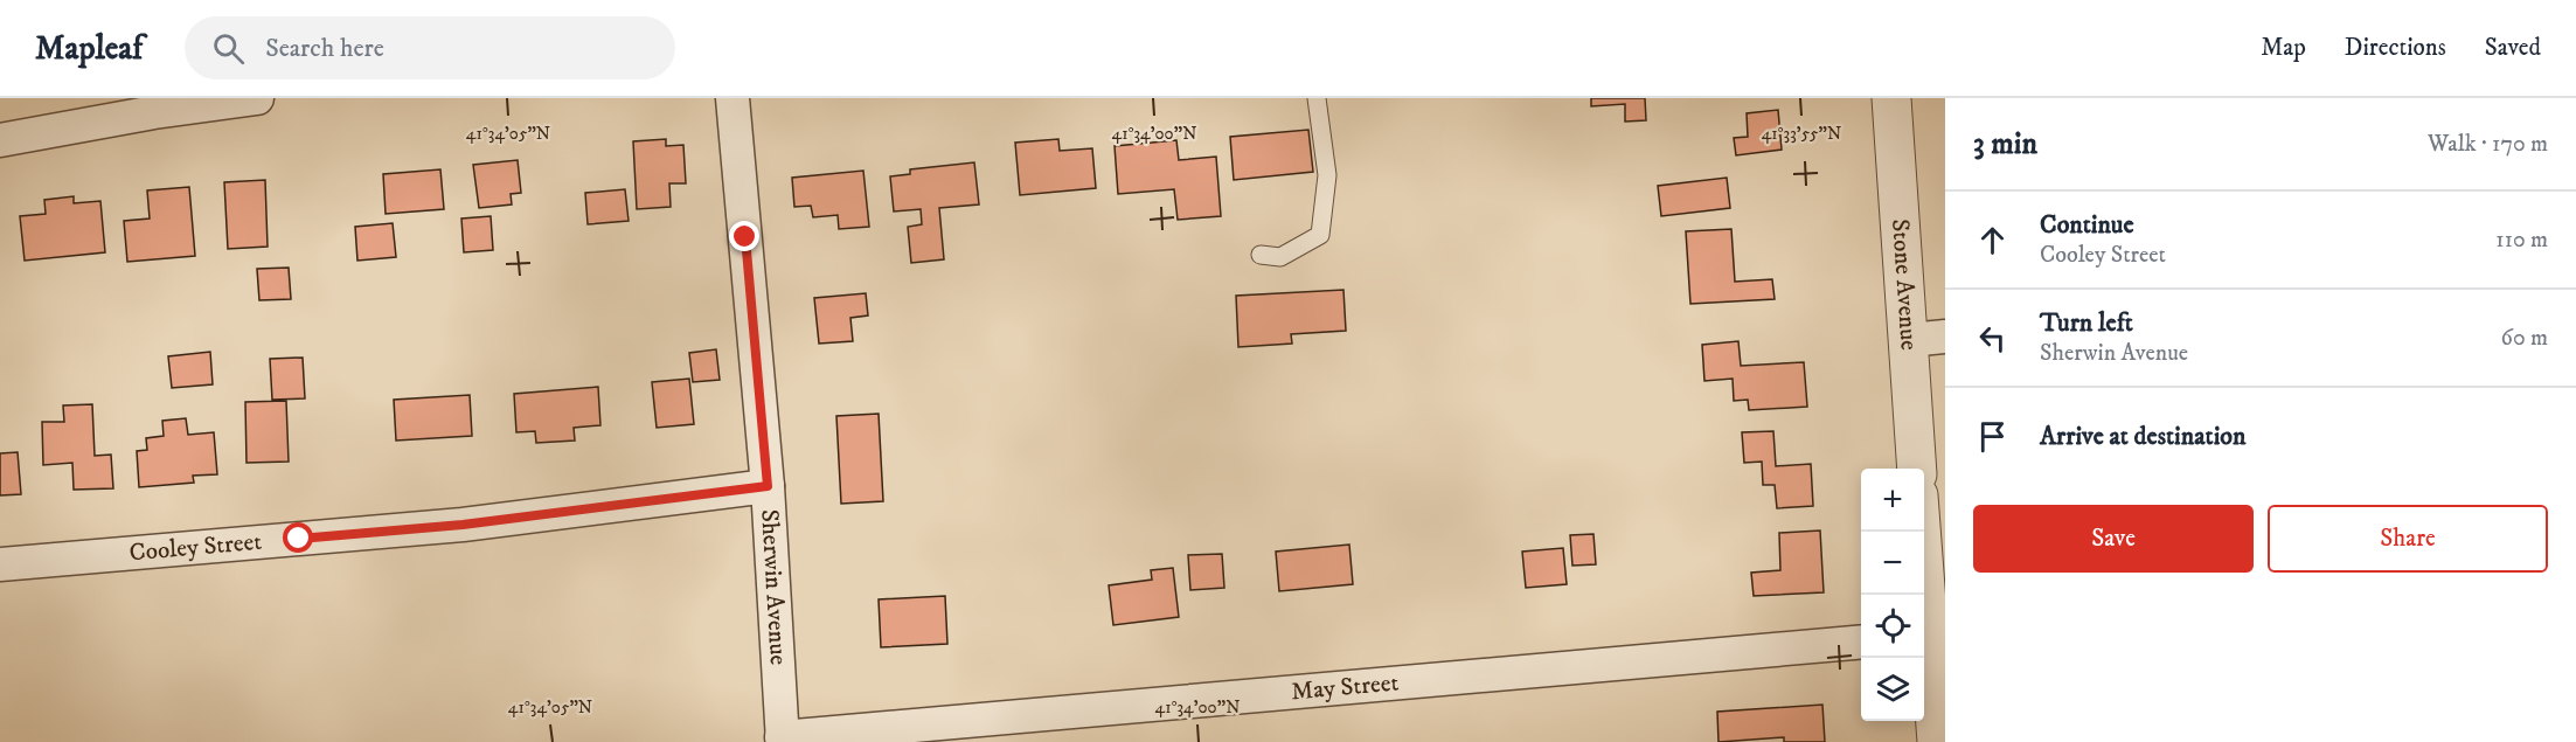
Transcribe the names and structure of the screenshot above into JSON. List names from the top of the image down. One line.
{"streets":{"street":["Stone Avenue","Cooley Street","Sherwin Avenue","May Street"]},"crossings":[["Cooley Street","Sherwin Avenue"],["Sherwin Avenue","May Street"]],"page":{"header":"Mapleaf","search":"Search here","nav":["Map","Directions","Saved"],"heading":["3 min","Walk · 170 m"],"list":[["Continue","Cooley Street","110 m"],["Turn left","Sherwin Avenue","60 m"],"Arrive at destination"],"map_buttons":["+","−"],"buttons":["Save","Share"]},"coordinates":["41°34'05\"N","41°34'00\"N","41°33'55\"N"]}
